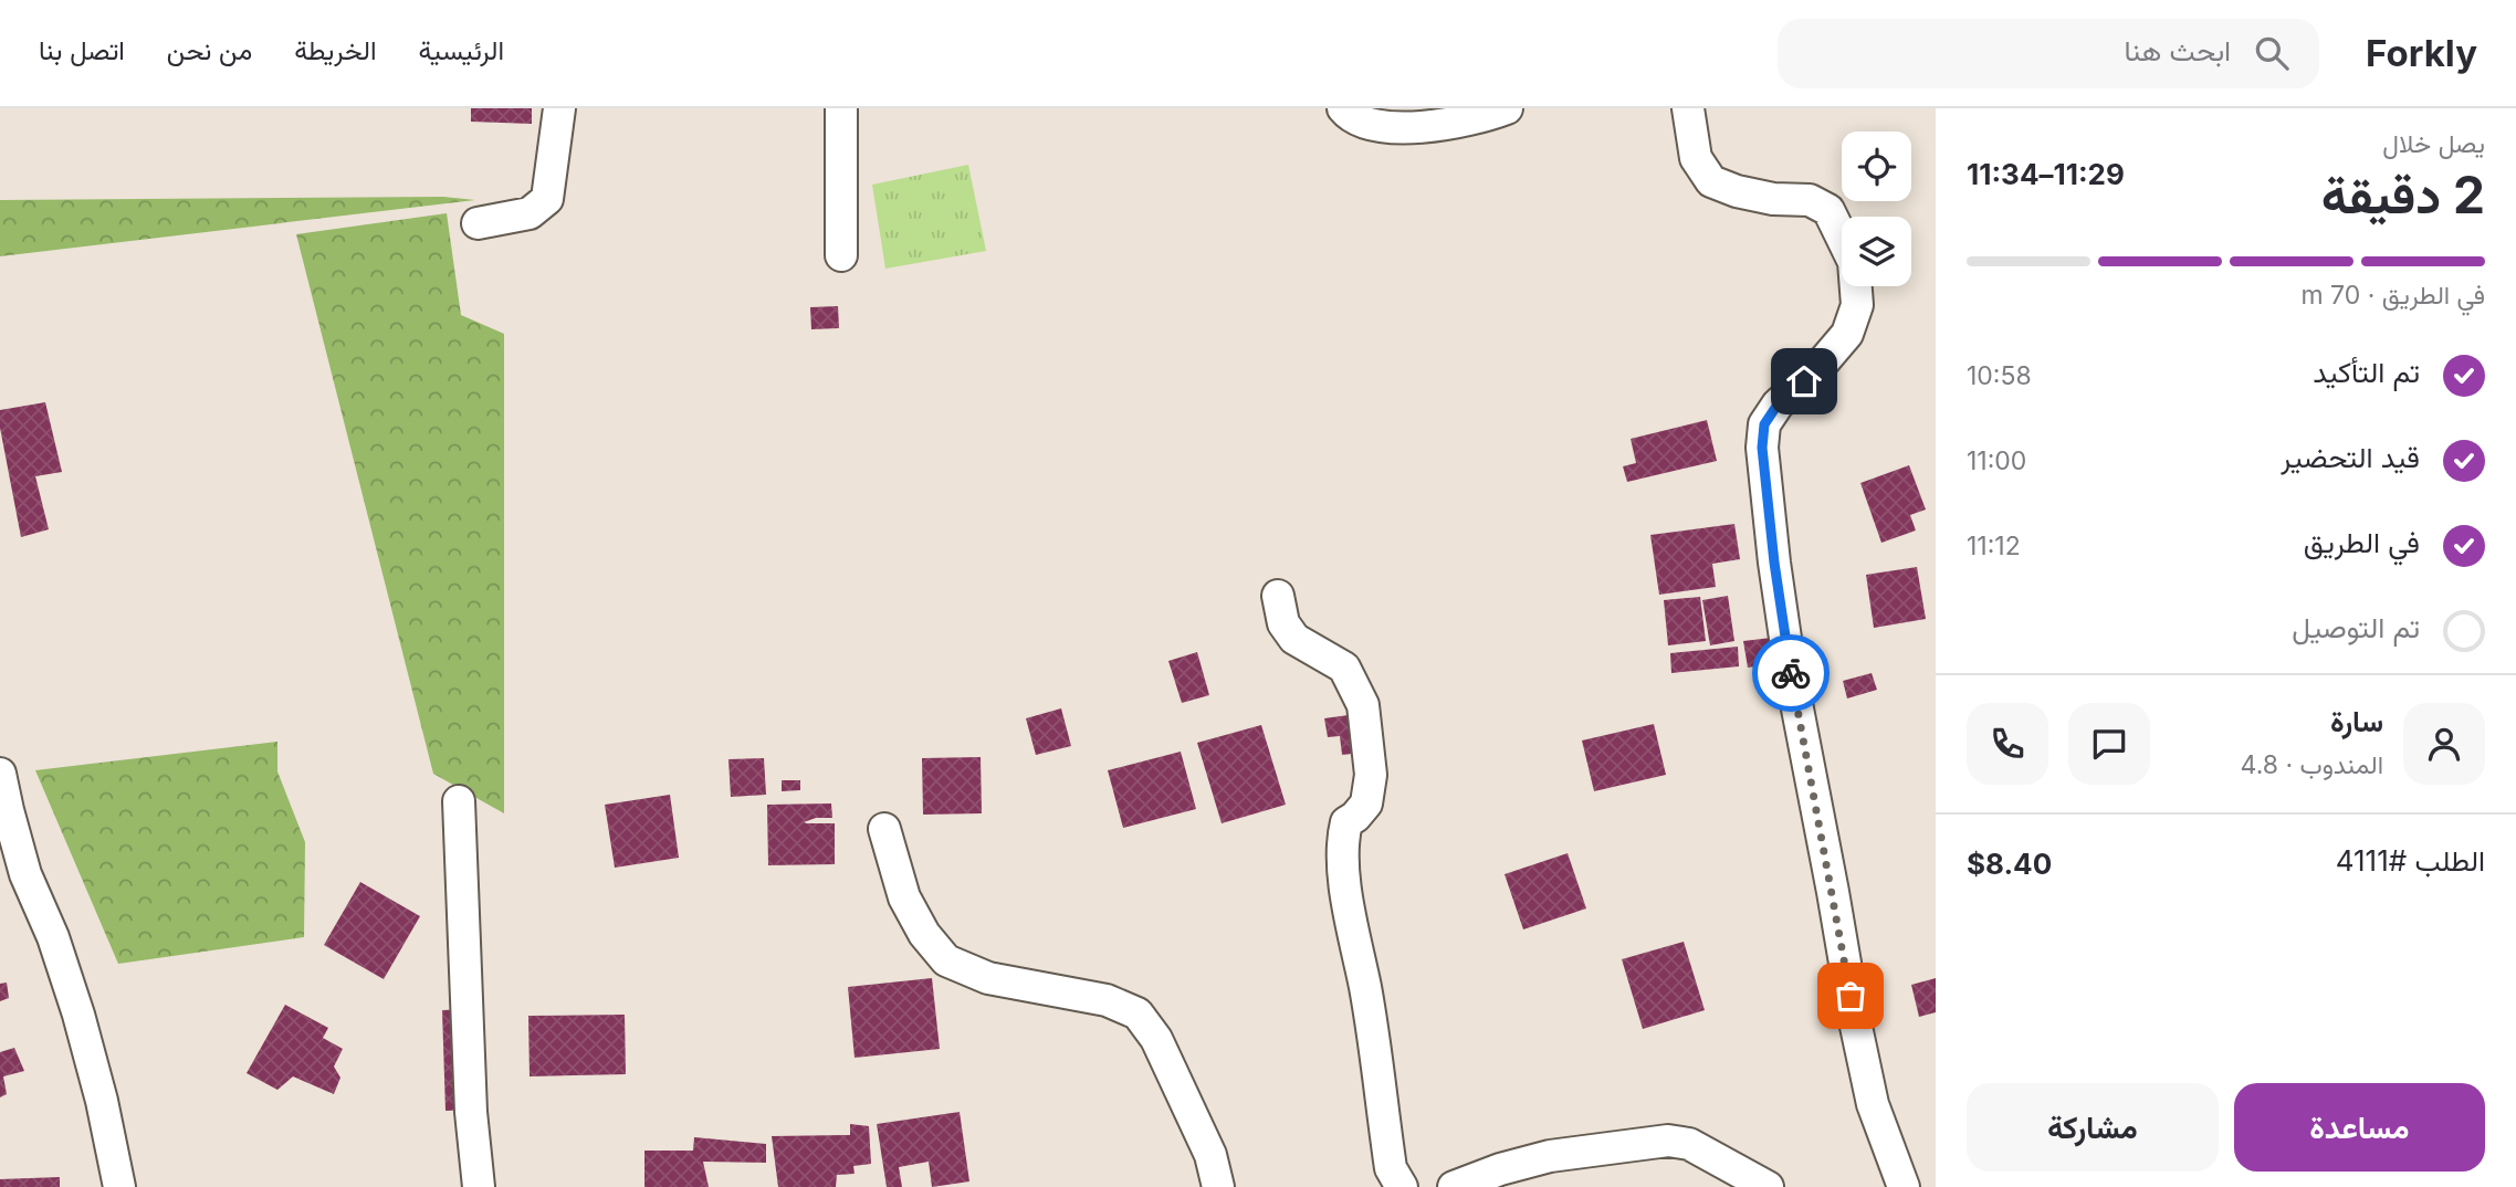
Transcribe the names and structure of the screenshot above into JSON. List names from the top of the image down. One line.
{"page":{"header":"Forkly","search":"ابحث هنا","nav":["الرئيسية","الخريطة","من نحن","اتصل بنا"],"heading":["2 دقيقة","يصل خلال","11:29–11:34"],"panel":["سارة","المندوب · 4.8","الطلب #4111","$8.40"],"bar":"في الطريق · 70 m","list":[["تم التأكيد","10:58"],["قيد التحضير","11:00"],["في الطريق","11:12"],"تم التوصيل"],"buttons":["مساعدة","مشاركة"]}}
